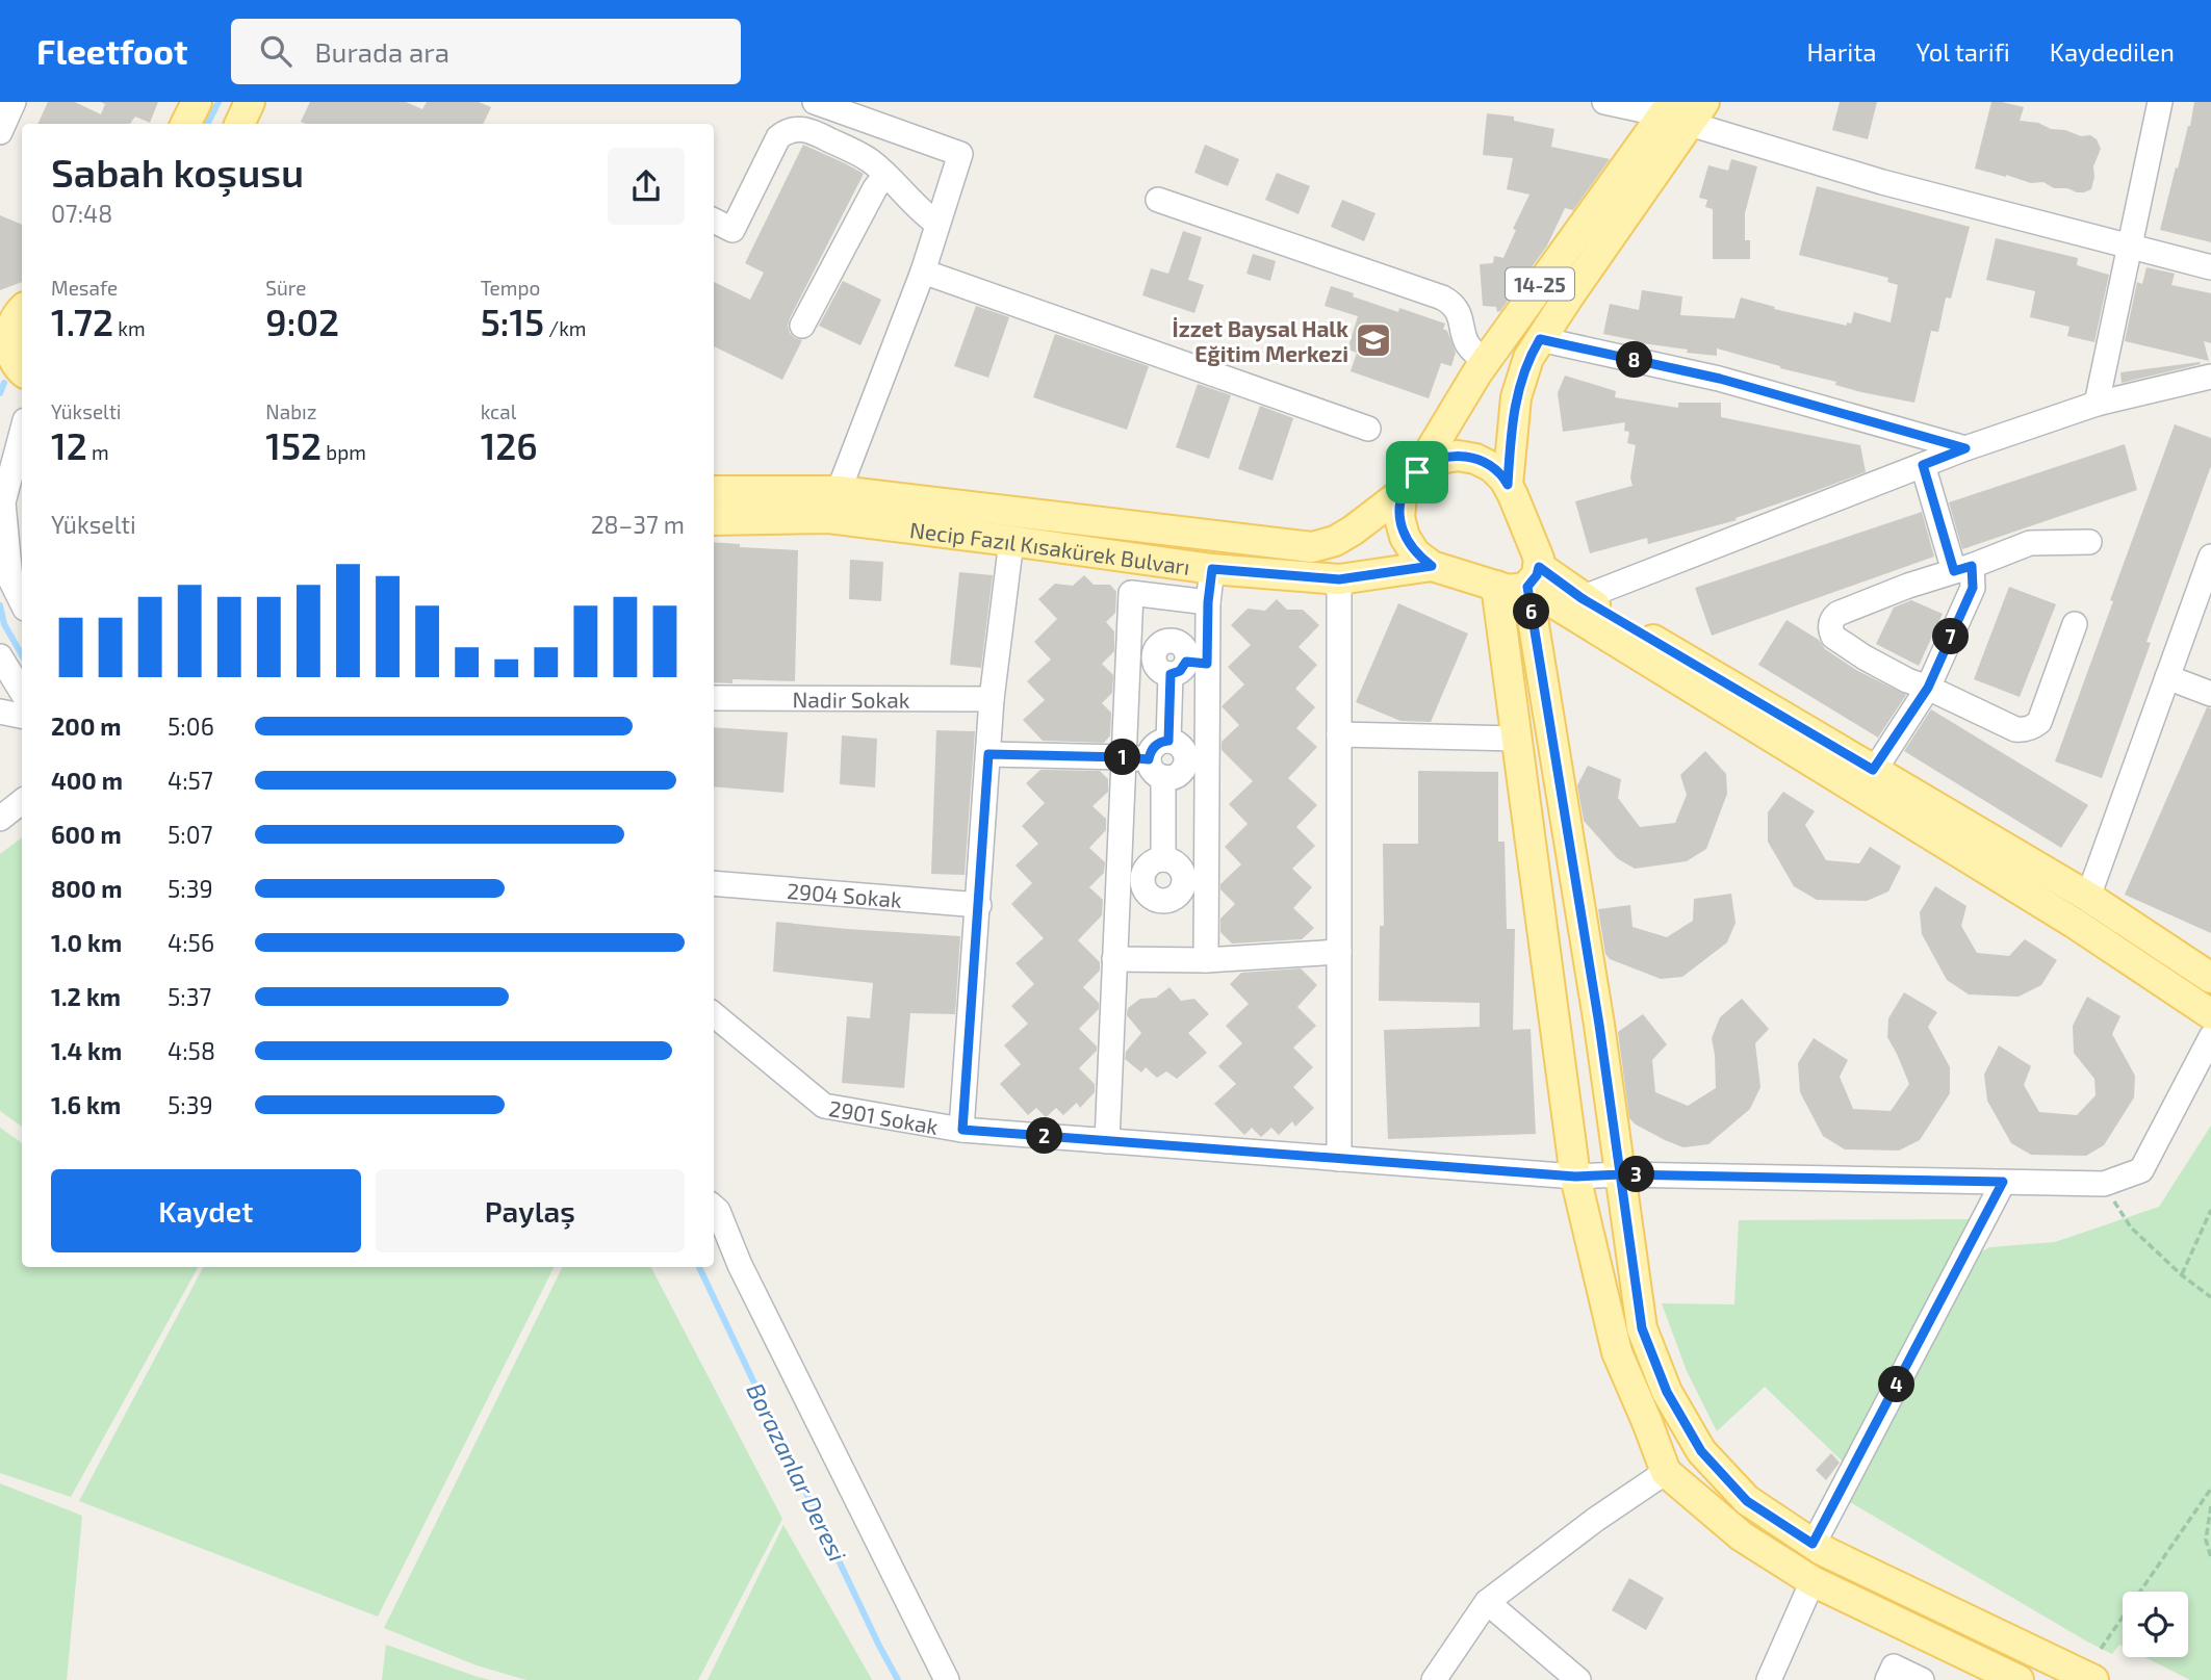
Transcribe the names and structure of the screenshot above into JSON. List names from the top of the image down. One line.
{"streets":{"main road":["14-25","Necip Fazıl Kısakürek Bulvarı"],"street":["Nadir Sokak","2904 Sokak","2901 Sokak"]},"crossings":[["14-25","Necip Fazıl Kısakürek Bulvarı"],["14-25","2901 Sokak"]],"water":["Borazanlar Deresi"],"places":{"school or university":["İzzet Baysal Halk Eğitim Merkezi"]},"page":{"header":"Fleetfoot","search":"Burada ara","nav":["Harita","Yol tarifi","Kaydedilen"],"heading":["Sabah koşusu","07:48"],"stats":[["Mesafe","1.72 km"],["Süre","9:02"],["Tempo","5:15 /km"],["Yükselti","12 m"],["Nabız","152 bpm"],["kcal","126"]],"pins":["8","6","7","1","2","3","4"],"chart":["Yükselti","28–37 m"],"list":[{"name":"200 m","note":"5:06"},{"name":"400 m","note":"4:57"},{"name":"600 m","note":"5:07"},{"name":"800 m","note":"5:39"},{"name":"1.0 km","note":"4:56"},{"name":"1.2 km","note":"5:37"},{"name":"1.4 km","note":"4:58"},{"name":"1.6 km","note":"5:39"}],"buttons":["Kaydet","Paylaş"]}}
